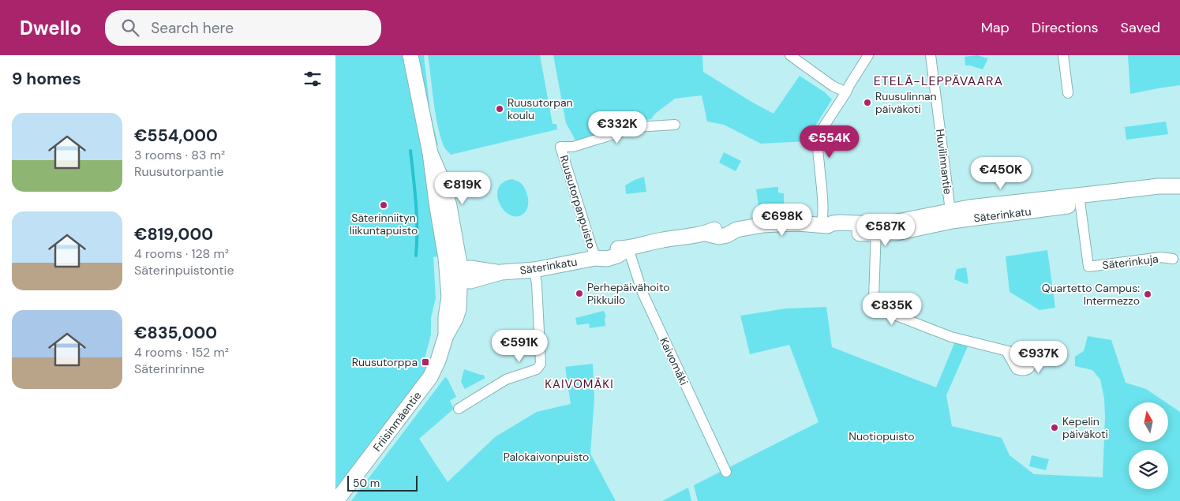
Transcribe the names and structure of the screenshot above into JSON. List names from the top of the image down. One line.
{"streets":{"main road":["Säterinkatu","Friisinmäentie"],"street":["Huvilinnantie","Ruusutorpanpuisto","Säterinkuja","Kaivomäki"]},"crossings":[["Huvilinnantie","Säterinkatu"],["Ruusutorpanpuisto","Säterinkatu"],["Säterinkatu","Säterinkuja"],["Säterinkatu","Kaivomäki"],["Säterinkatu","Friisinmäentie"]],"districts":["ETELÄ-LEPPÄVAARA","KAIVOMÄKI"],"parks":["Nuotiopuisto","Palokaivonpuisto"],"places":{"other":["Ruusulinnan päiväkoti","Ruusutorpan koulu","Säterinniityn liikuntapuisto","Perhepäivähoito Pikkuilo","Quartetto Campus: Intermezzo","Kepelin päiväkoti"],"transit":["Ruusutorppa"]},"scale_bar":"50 m","north":"top","page":{"header":"Dwello","search":"Search here","nav":["Map","Directions","Saved"],"heading":"9 homes","list":[{"name":"€554,000","note":"3 rooms · 83 m² · Ruusutorpantie"},{"name":"€819,000","note":"4 rooms · 128 m² · Säterinpuistontie"},{"name":"€835,000","note":"4 rooms · 152 m² · Säterinrinne"}],"price":["€332K","€554K","€450K","€819K","€698K","€587K","€835K","€591K","€937K"],"scale":"50 m"}}
